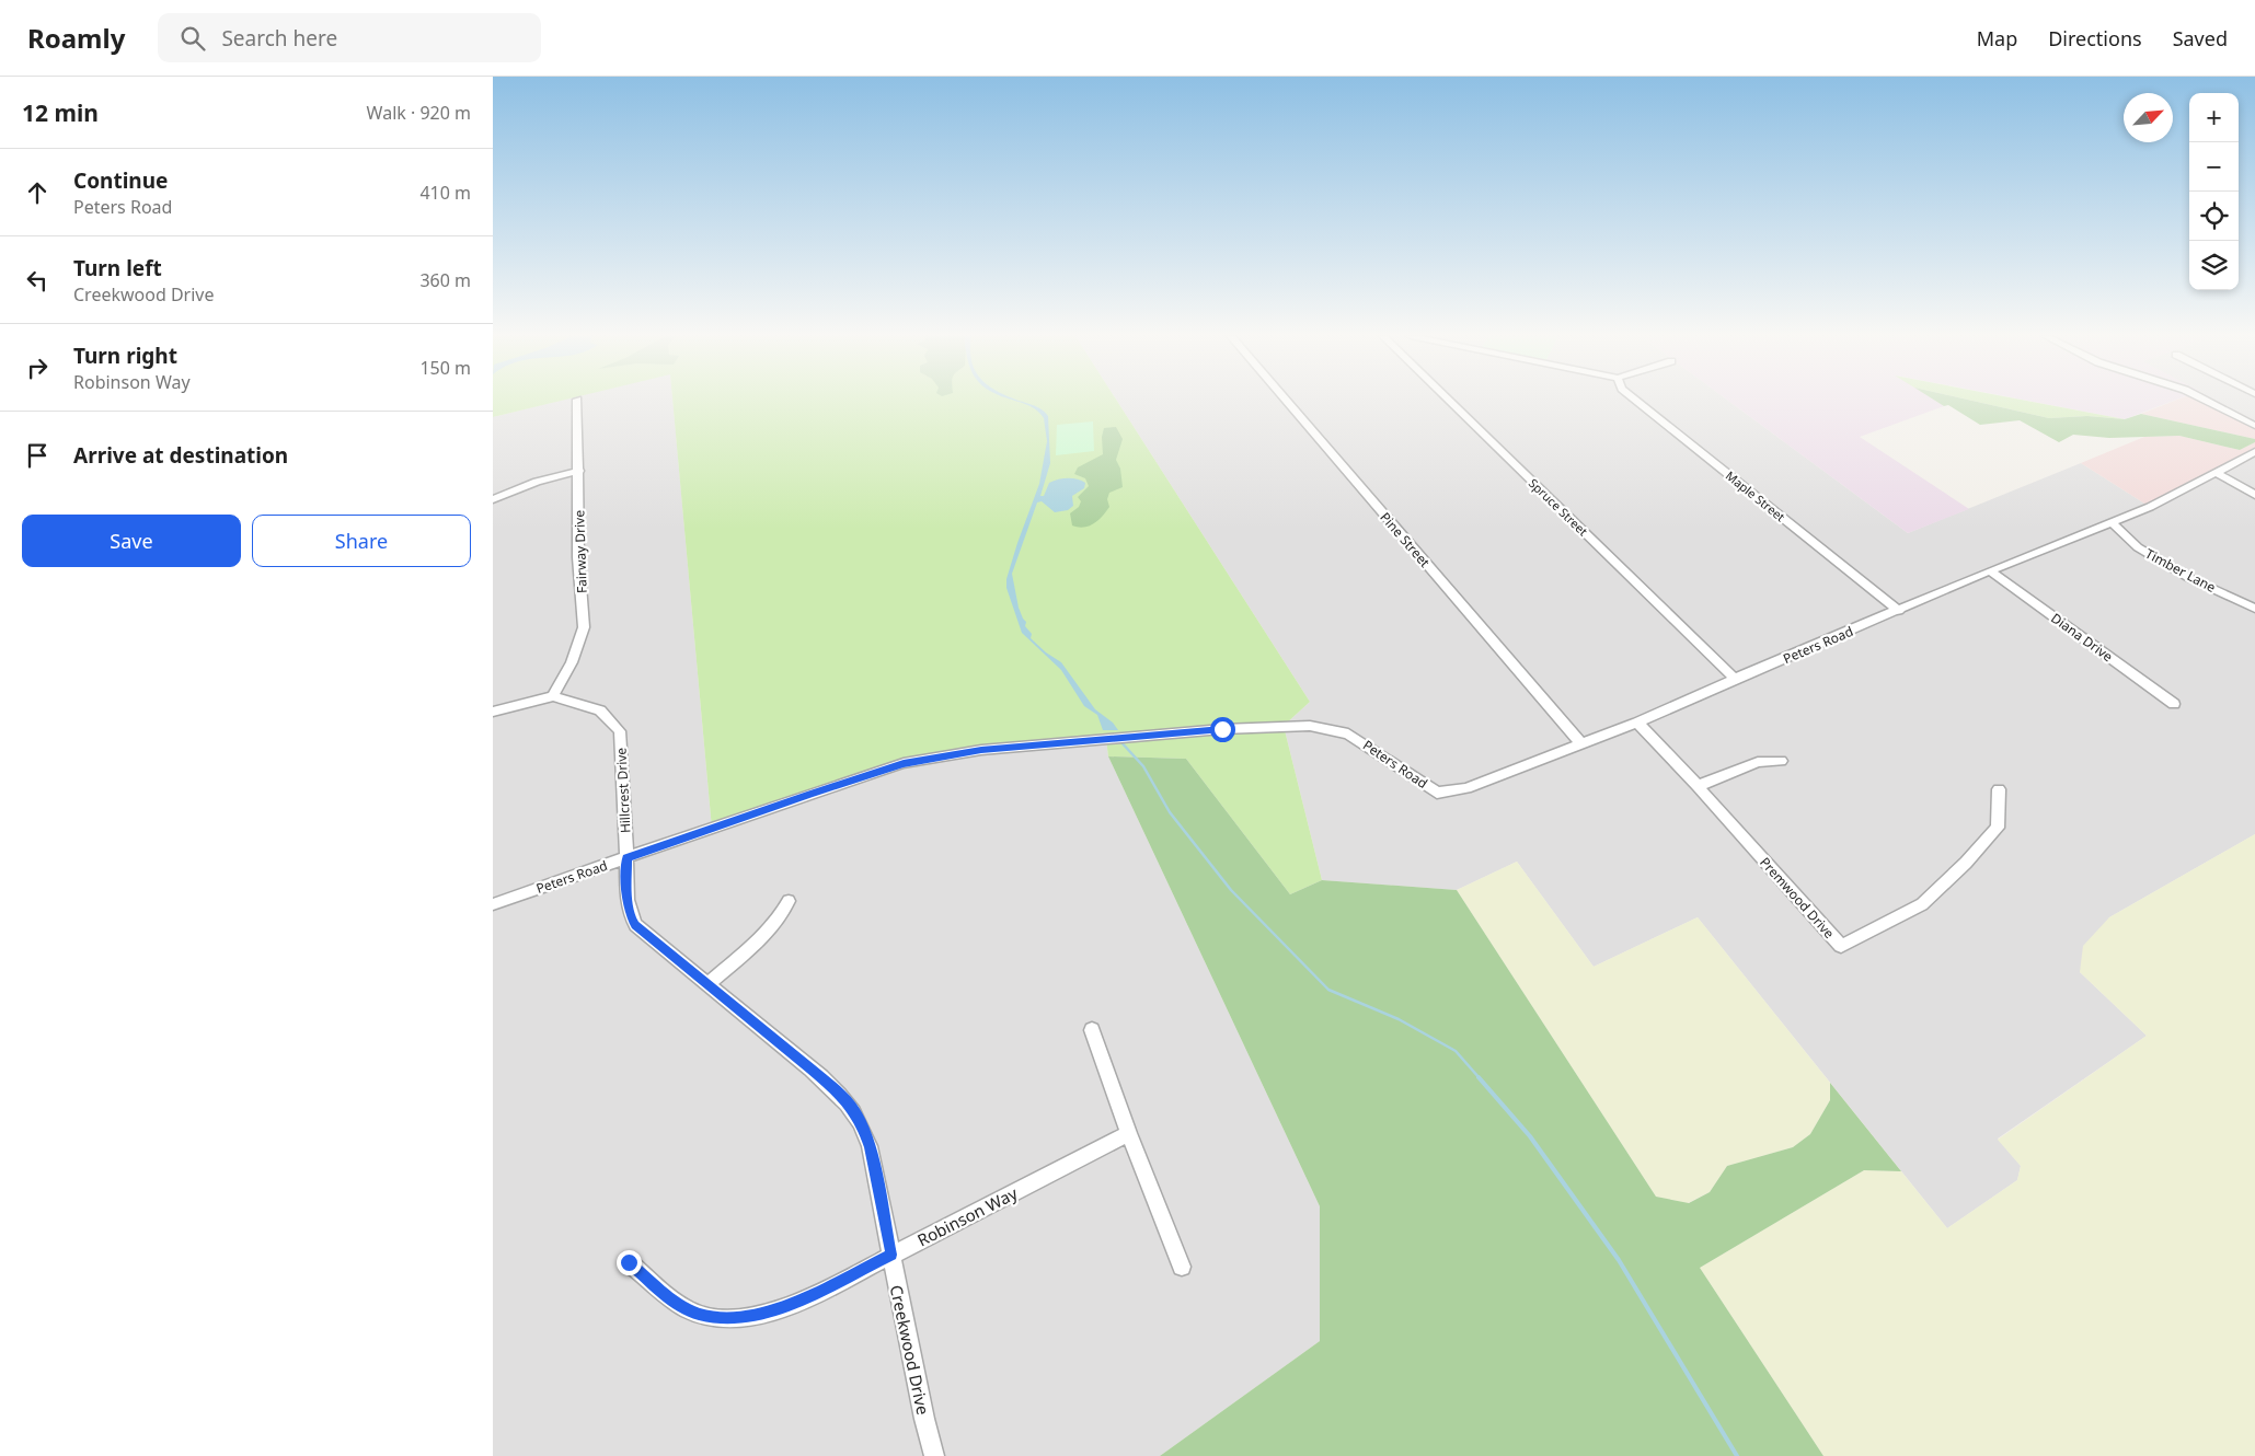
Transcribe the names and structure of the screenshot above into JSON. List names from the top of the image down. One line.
{"streets":{"street":["Maple Street","Spruce Street","Pine Street","Fairway Drive","Timber Lane","Diana Drive","Peters Road","Hillcrest Drive","Premwood Drive","Robinson Way","Creekwood Drive"]},"crossings":[["Maple Street","Peters Road"],["Spruce Street","Peters Road"],["Pine Street","Peters Road"],["Fairway Drive","Hillcrest Drive"],["Timber Lane","Peters Road"],["Diana Drive","Peters Road"],["Peters Road","Hillcrest Drive"],["Peters Road","Premwood Drive"],["Peters Road","Creekwood Drive"],["Hillcrest Drive","Creekwood Drive"],["Robinson Way","Creekwood Drive"]],"north":"top right","page":{"header":"Roamly","search":"Search here","nav":["Map","Directions","Saved"],"heading":["12 min","Walk · 920 m"],"map_buttons":["+","−"],"list":[["Continue","Peters Road","410 m"],["Turn left","Creekwood Drive","360 m"],["Turn right","Robinson Way","150 m"],"Arrive at destination"],"buttons":["Save","Share"]}}
